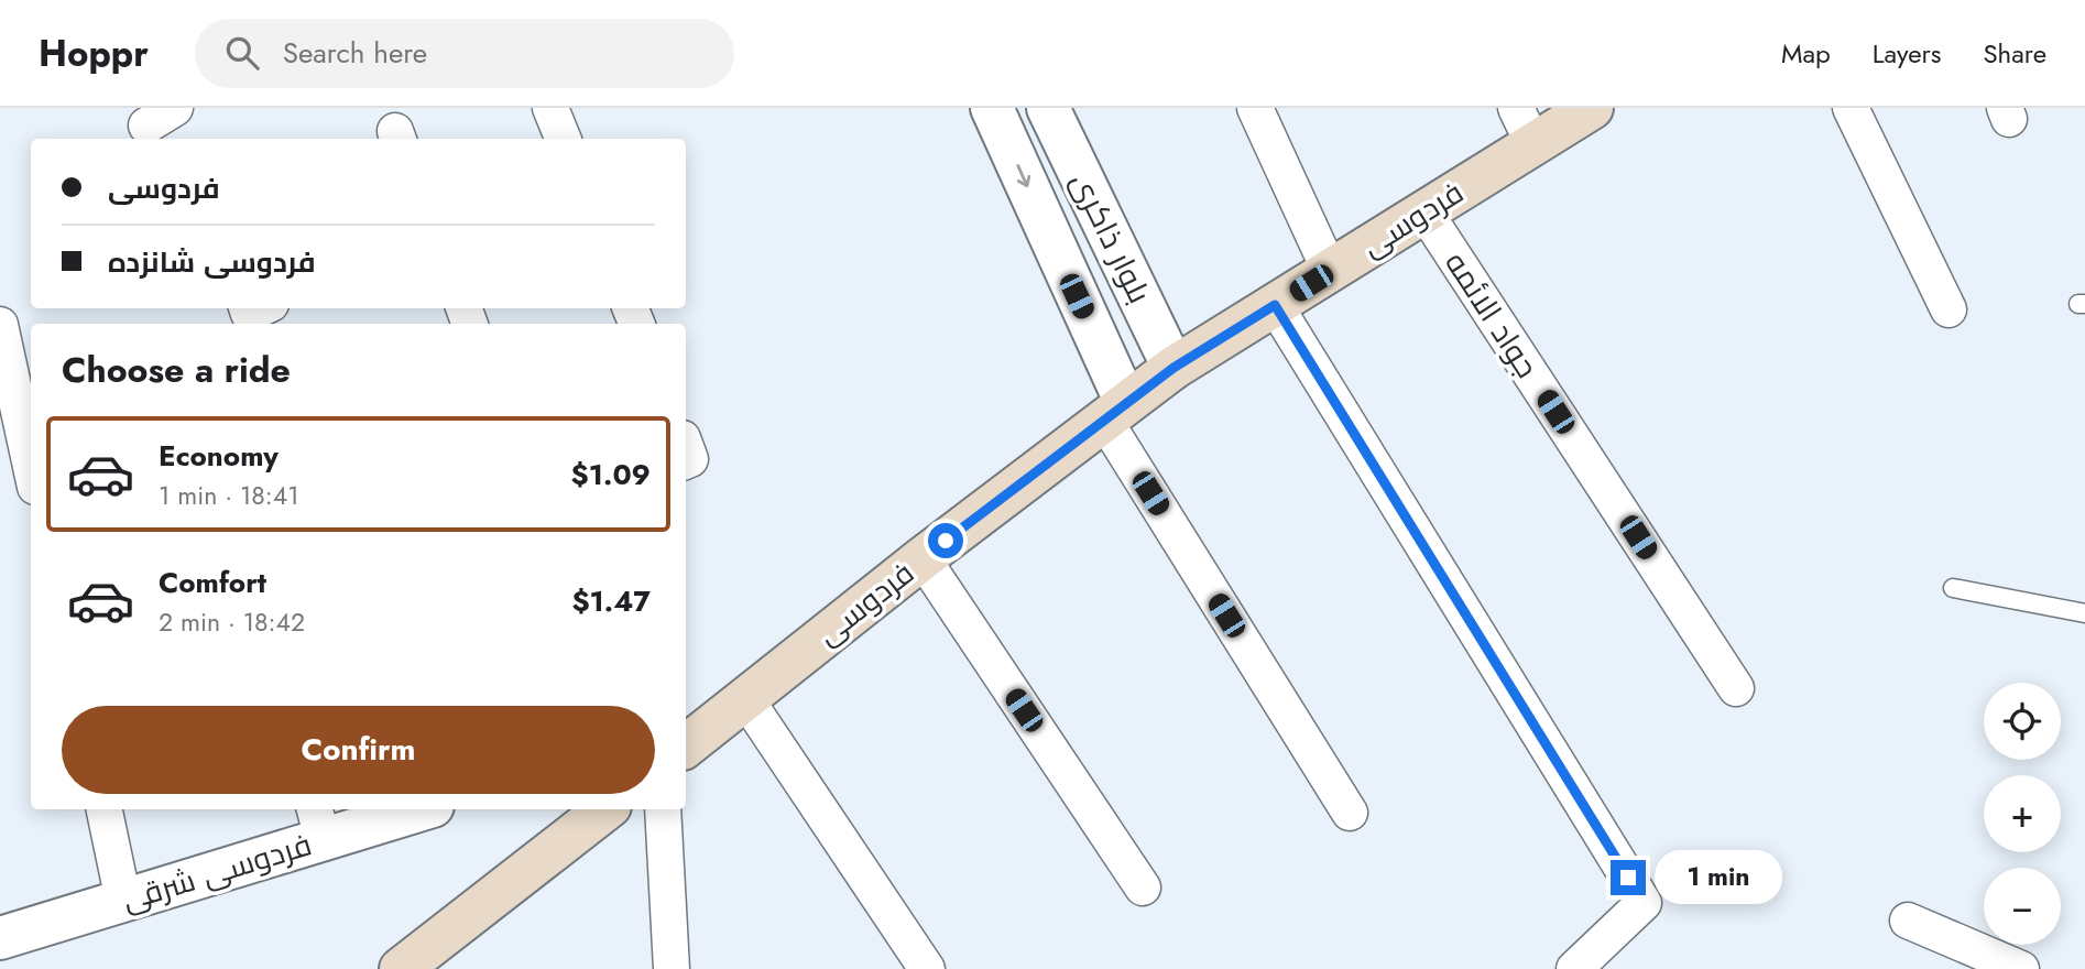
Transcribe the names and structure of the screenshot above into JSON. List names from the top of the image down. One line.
{"streets":{"main road":["فردوسی"],"street":["بلوار ذاکری","جواد الائمه","فردوسی شرقی"]},"crossings":[["فردوسی","بلوار ذاکری"],["فردوسی","جواد الائمه"]],"page":{"header":"Hoppr","search":"Search here","nav":["Map","Layers","Share"],"banner":["فردوسی","فردوسی شانزده"],"heading":"Choose a ride","list":[{"name":"Economy","note":"1 min · 18:41","value":"$1.09"},{"name":"Comfort","note":"2 min · 18:42","value":"$1.47"}],"map_buttons":["+","−"],"buttons":"Confirm","bubble":"1 min"}}
